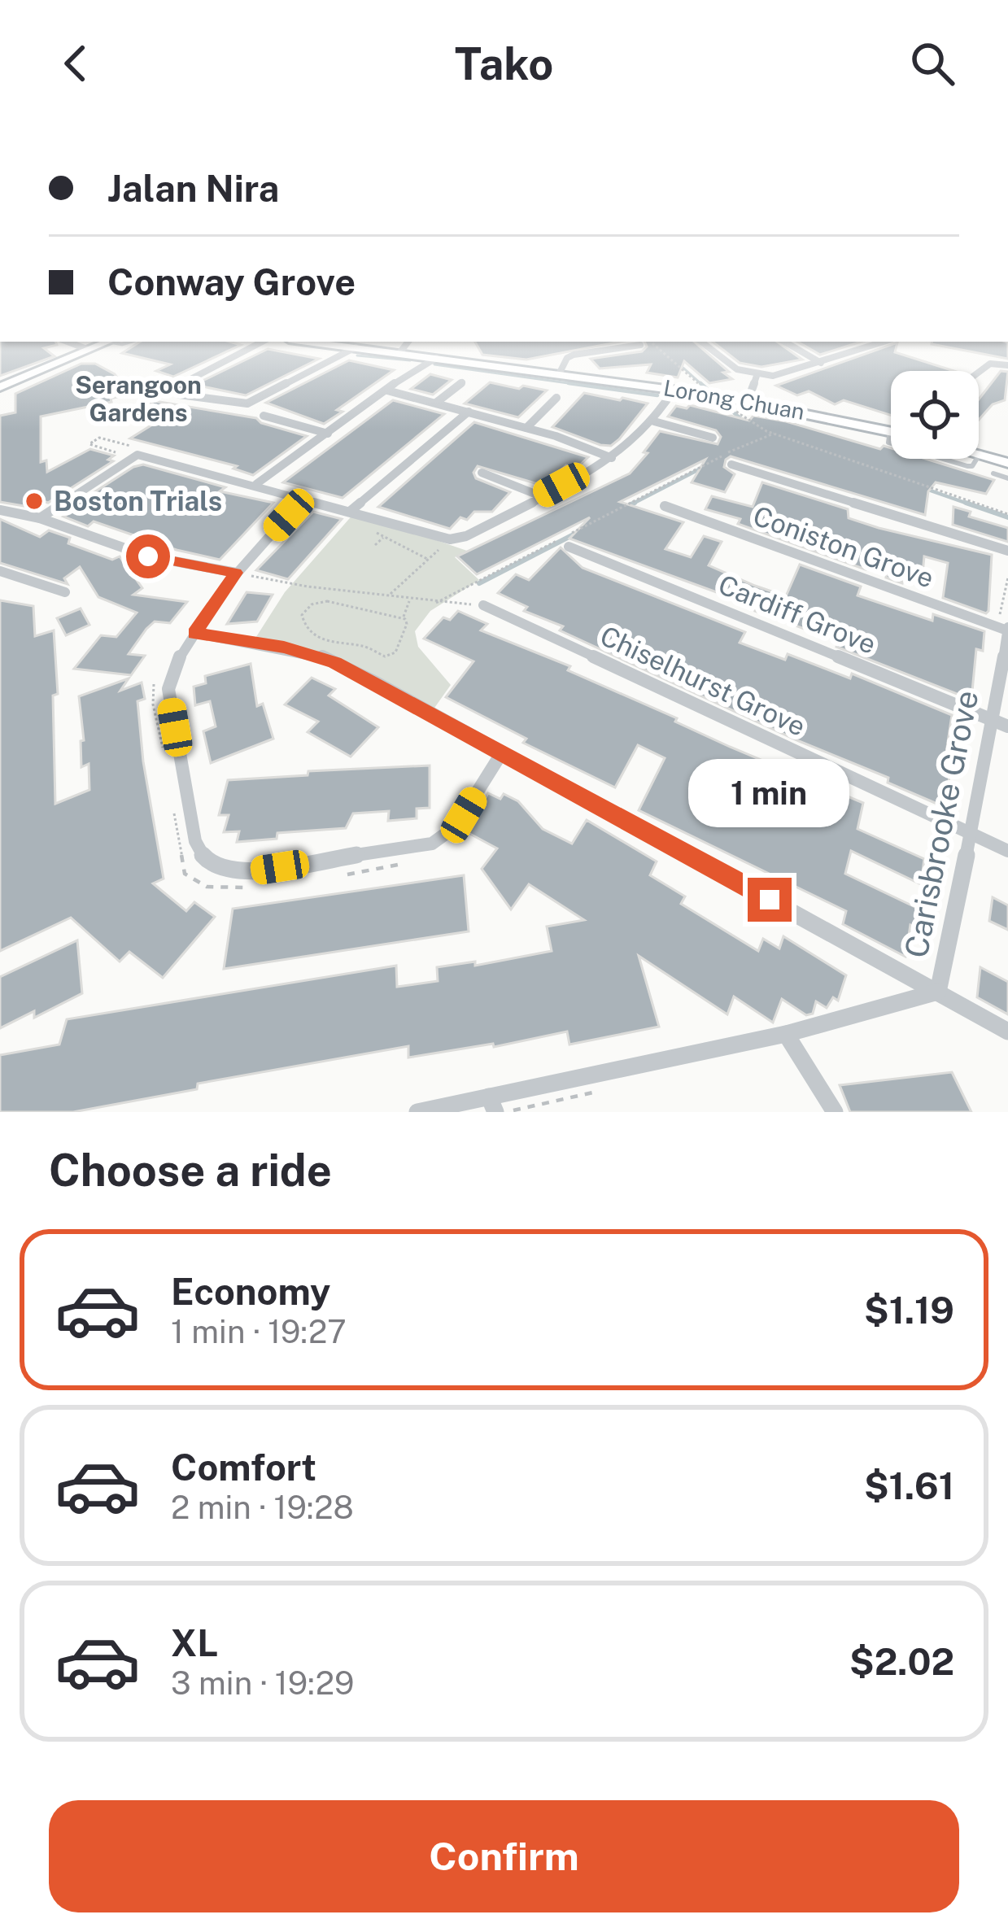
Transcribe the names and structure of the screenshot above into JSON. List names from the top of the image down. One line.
{"streets":{"street":["Lorong Chuan","Coniston Grove","Cardiff Grove","Chiselhurst Grove","Carisbrooke Grove"]},"crossings":[["Coniston Grove","Carisbrooke Grove"],["Cardiff Grove","Carisbrooke Grove"],["Chiselhurst Grove","Carisbrooke Grove"]],"districts":["Serangoon Gardens"],"places":["Boston Trials"],"page":{"header":"Tako","banner":["Jalan Nira","Conway Grove"],"bubble":"1 min","heading":"Choose a ride","list":[{"name":"Economy","note":"1 min · 19:27","value":"$1.19"},{"name":"Comfort","note":"2 min · 19:28","value":"$1.61"},{"name":"XL","note":"3 min · 19:29","value":"$2.02"}],"buttons":"Confirm"}}
